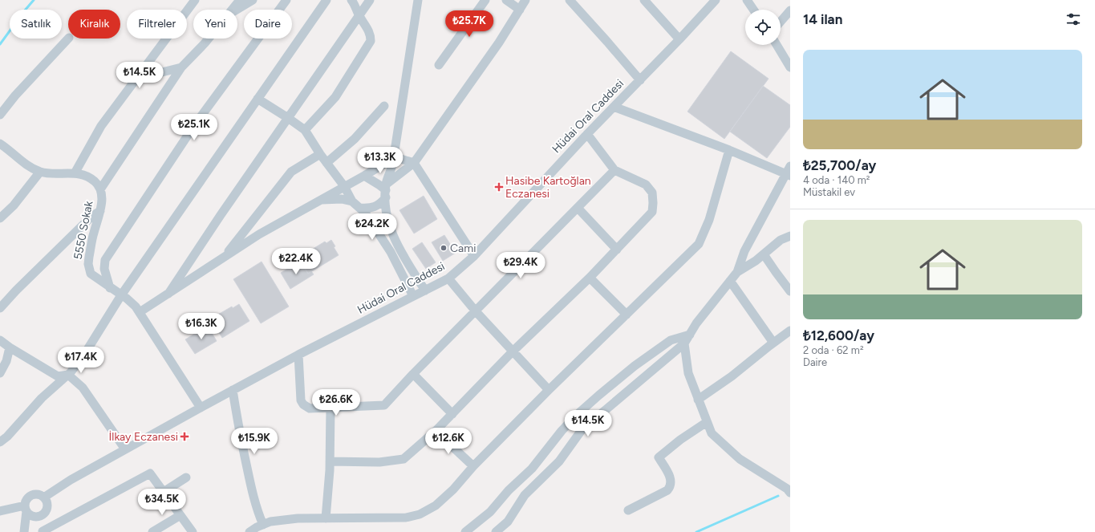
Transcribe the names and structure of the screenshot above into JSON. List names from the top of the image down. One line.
{"streets":{"street":["Hüdai Oral Caddesi","5550 Sokak"]},"crossings":[["Hüdai Oral Caddesi","5550 Sokak"]],"places":{"health":["Hasibe Kartoğlan Eczanesi","İlkay Eczanesi"],"other":["Cami"]},"page":{"heading":"14 ilan","chip":["Satılık","Kiralık","Filtreler","Yeni","Daire"],"price":["₺25.7K","₺14.5K","₺25.1K","₺13.3K","₺24.2K","₺22.4K","₺29.4K","₺16.3K","₺17.4K","₺26.6K","₺14.5K","₺15.9K","₺12.6K","₺34.5K"],"list":[{"name":"₺25,700/ay","note":"4 oda · 140 m² · Müstakil ev"},{"name":"₺12,600/ay","note":"2 oda · 62 m² · Daire"}]}}
